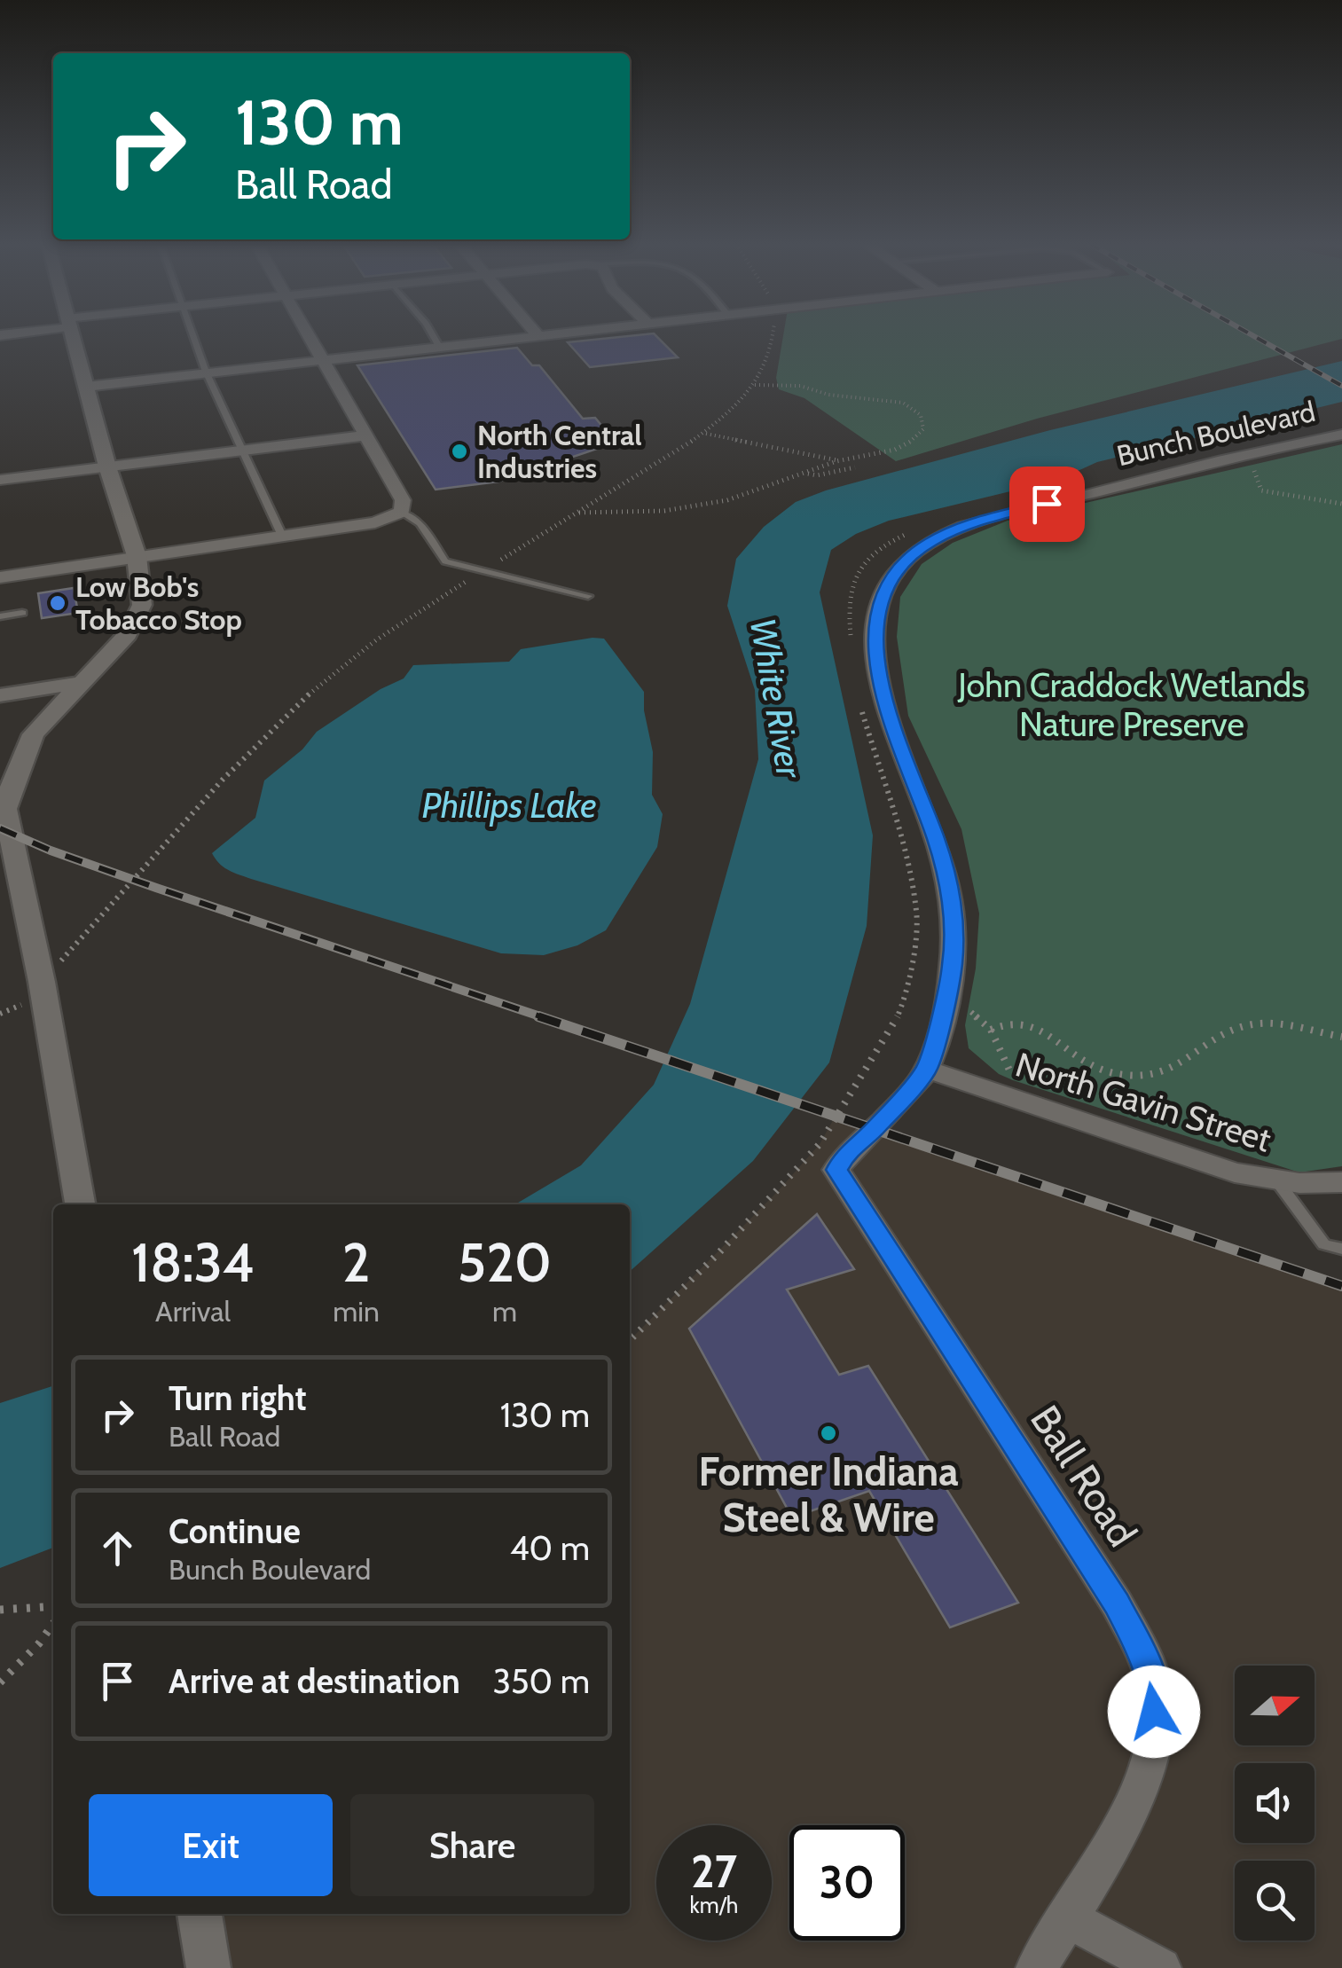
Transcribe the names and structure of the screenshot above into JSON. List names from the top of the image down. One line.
{"streets":{"street":["Bunch Boulevard","North Gavin Street","Ball Road"]},"crossings":[["Bunch Boulevard","North Gavin Street"],["Bunch Boulevard","Ball Road"],["North Gavin Street","Ball Road"]],"water":["White River","Phillips Lake"],"parks":["John Craddock Wetlands Nature Preserve"],"places":["North Central Industries","Low Bob's Tobacco Stop","Former Indiana Steel & Wire"],"north":"right","page":{"turn":["130 m","Ball Road"],"eta":["18:34","Arrival","2","min","520","m"],"list":[{"name":"Turn right","note":"Ball Road","value":"130 m"},{"name":"Continue","note":"Bunch Boulevard","value":"40 m"},{"name":"Arrive at destination","value":"350 m"}],"buttons":["Exit","Share"],"speed":"27 km/h","limit":"30"}}
